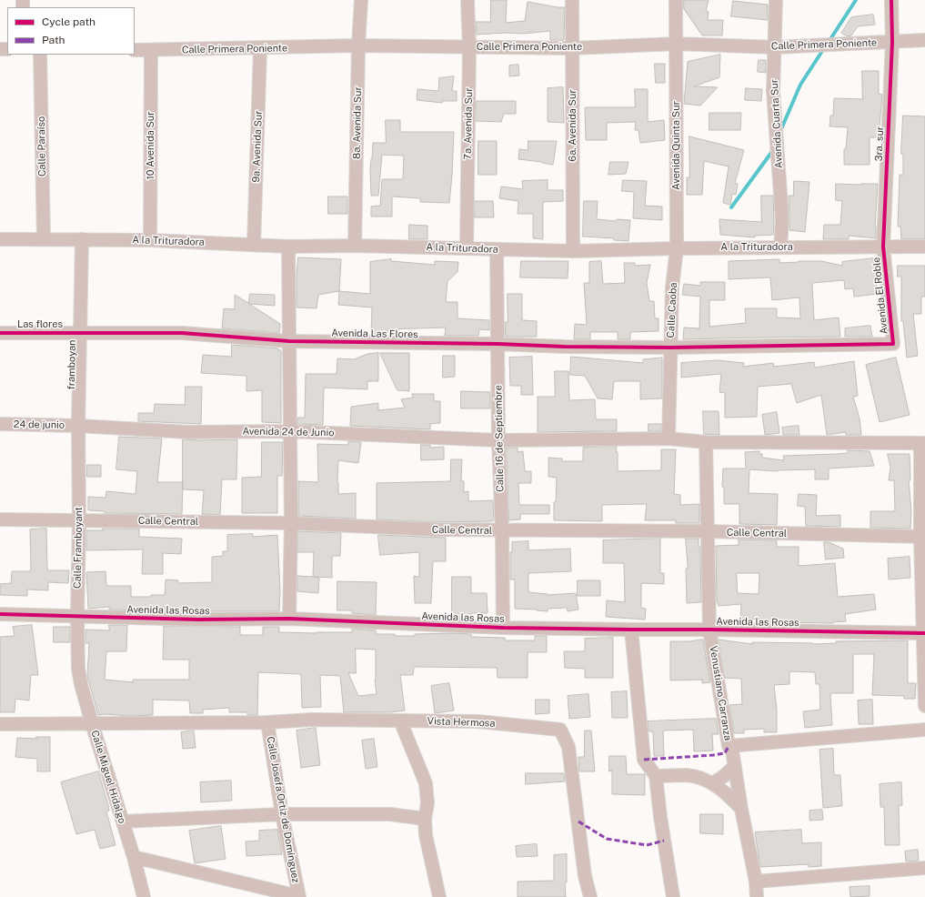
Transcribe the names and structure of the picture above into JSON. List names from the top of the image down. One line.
{"streets":{"street":["Calle Primera Poniente","8a. Avenida Sur","7a. Avenida Sur","Avenida Cuarta Sur","6a. Avenida Sur","3ra. sur","10 Avenida Sur","Avenida Quinta Sur","Calle Paraíso","9a. Avenida Sur","A la Trituradora","Avenida El Roble","Calle Caoba","Las flores","Avenida Las Flores","framboyan","24 de junio","Avenida 24 de Junio","Calle 16 de Septiembre","Calle Central","Calle Framboyant","Avenida las Rosas","Venustiano Carranza","Vista Hermosa","Calle Miguel Hidalgo","Calle Josefa Ortiz de Domínguez"]},"crossings":[["Calle Primera Poniente","8a. Avenida Sur"],["Calle Primera Poniente","7a. Avenida Sur"],["Calle Primera Poniente","Avenida Cuarta Sur"],["Calle Primera Poniente","6a. Avenida Sur"],["Calle Primera Poniente","3ra. sur"],["Calle Primera Poniente","10 Avenida Sur"],["Calle Primera Poniente","Avenida Quinta Sur"],["Calle Primera Poniente","9a. Avenida Sur"],["8a. Avenida Sur","A la Trituradora"],["7a. Avenida Sur","A la Trituradora"],["Avenida Cuarta Sur","A la Trituradora"],["6a. Avenida Sur","A la Trituradora"],["3ra. sur","A la Trituradora"],["3ra. sur","Avenida El Roble"],["10 Avenida Sur","A la Trituradora"],["Avenida Quinta Sur","A la Trituradora"],["Avenida Quinta Sur","Calle Caoba"],["Calle Paraíso","A la Trituradora"],["9a. Avenida Sur","A la Trituradora"],["A la Trituradora","Avenida El Roble"],["A la Trituradora","Calle Caoba"],["A la Trituradora","framboyan"],["A la Trituradora","Calle 16 de Septiembre"],["Avenida El Roble","Avenida Las Flores"],["Calle Caoba","Avenida Las Flores"],["Calle Caoba","Avenida 24 de Junio"],["Las flores","Avenida Las Flores"],["Las flores","framboyan"],["Avenida Las Flores","framboyan"],["Avenida Las Flores","Calle 16 de Septiembre"],["framboyan","24 de junio"],["framboyan","Avenida 24 de Junio"],["framboyan","Calle Framboyant"],["24 de junio","Avenida 24 de Junio"],["24 de junio","Calle Framboyant"],["Avenida 24 de Junio","Calle 16 de Septiembre"],["Avenida 24 de Junio","Calle Framboyant"],["Avenida 24 de Junio","Venustiano Carranza"],["Calle 16 de Septiembre","Calle Central"],["Calle 16 de Septiembre","Avenida las Rosas"],["Calle Central","Calle Framboyant"],["Calle Central","Venustiano Carranza"],["Calle Framboyant","Avenida las Rosas"],["Calle Framboyant","Vista Hermosa"],["Calle Framboyant","Calle Miguel Hidalgo"],["Avenida las Rosas","Venustiano Carranza"],["Vista Hermosa","Calle Miguel Hidalgo"],["Vista Hermosa","Calle Josefa Ortiz de Domínguez"]],"legend":["Cycle path","Path"]}
